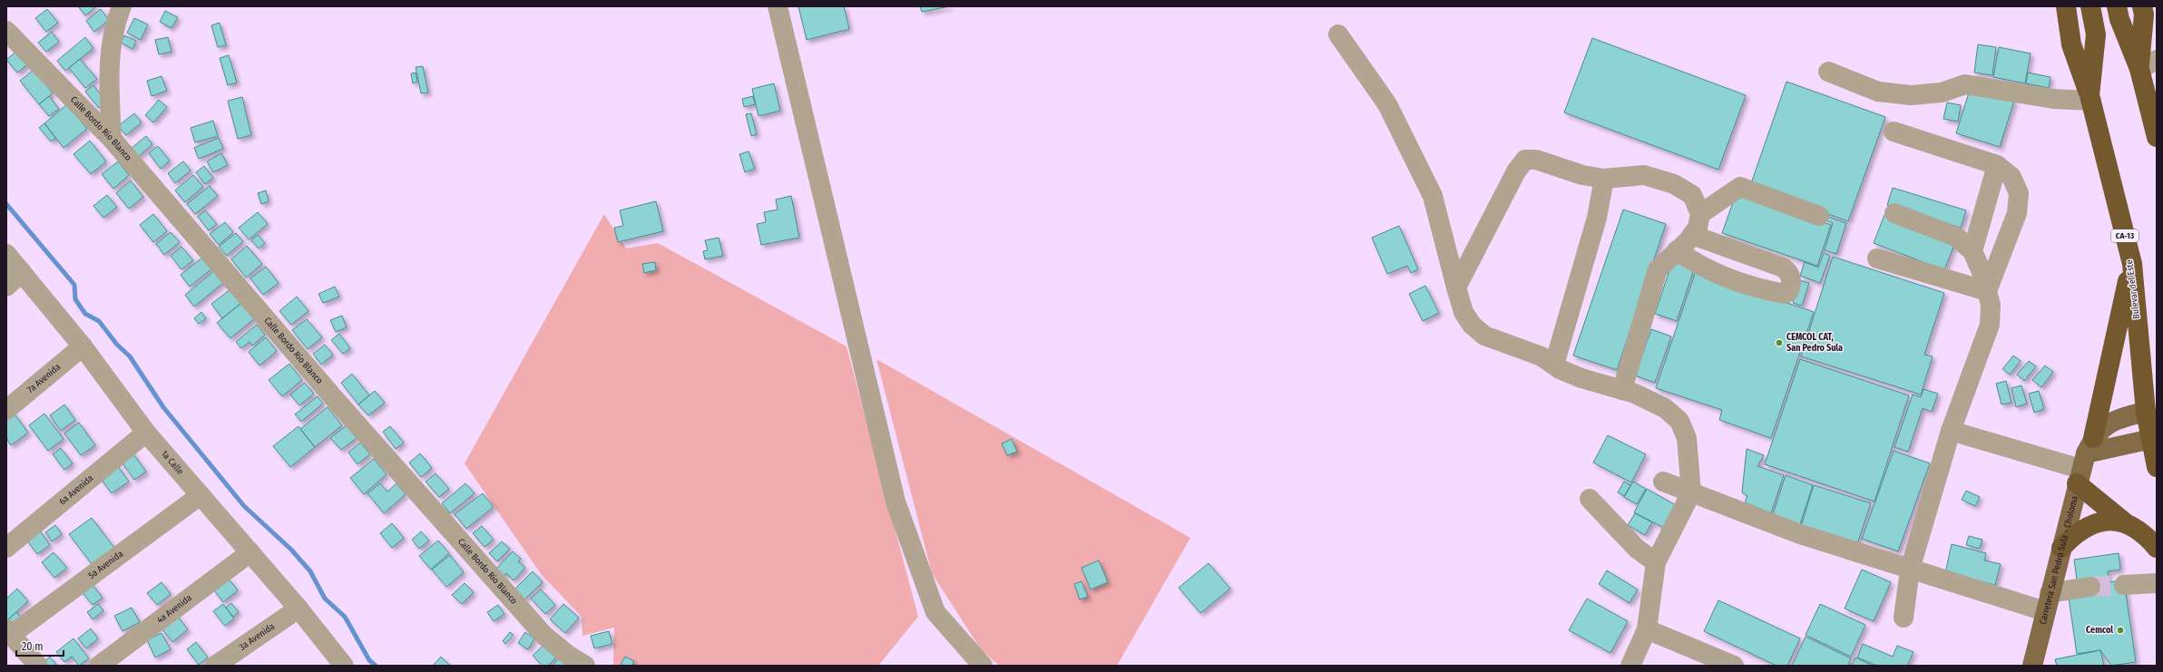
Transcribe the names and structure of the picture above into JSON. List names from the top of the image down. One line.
{"streets":{"highway":["CA-13","Bulevar del Este"],"main road":["Carretera San Pedro Sula - Choloma"],"street":["Calle Bordo Río Blanco","7a Avenida","1a Calle","6a Avenida","5a Avenida","4a Avenida","3a Avenida"]},"crossings":[["Bulevar del Este","Carretera San Pedro Sula - Choloma"],["7a Avenida","1a Calle"],["1a Calle","6a Avenida"],["1a Calle","5a Avenida"],["1a Calle","4a Avenida"],["1a Calle","3a Avenida"]],"places":["CEMCOL CAT, San Pedro Sula","Cemcol"],"scale_bar":"20 m"}
